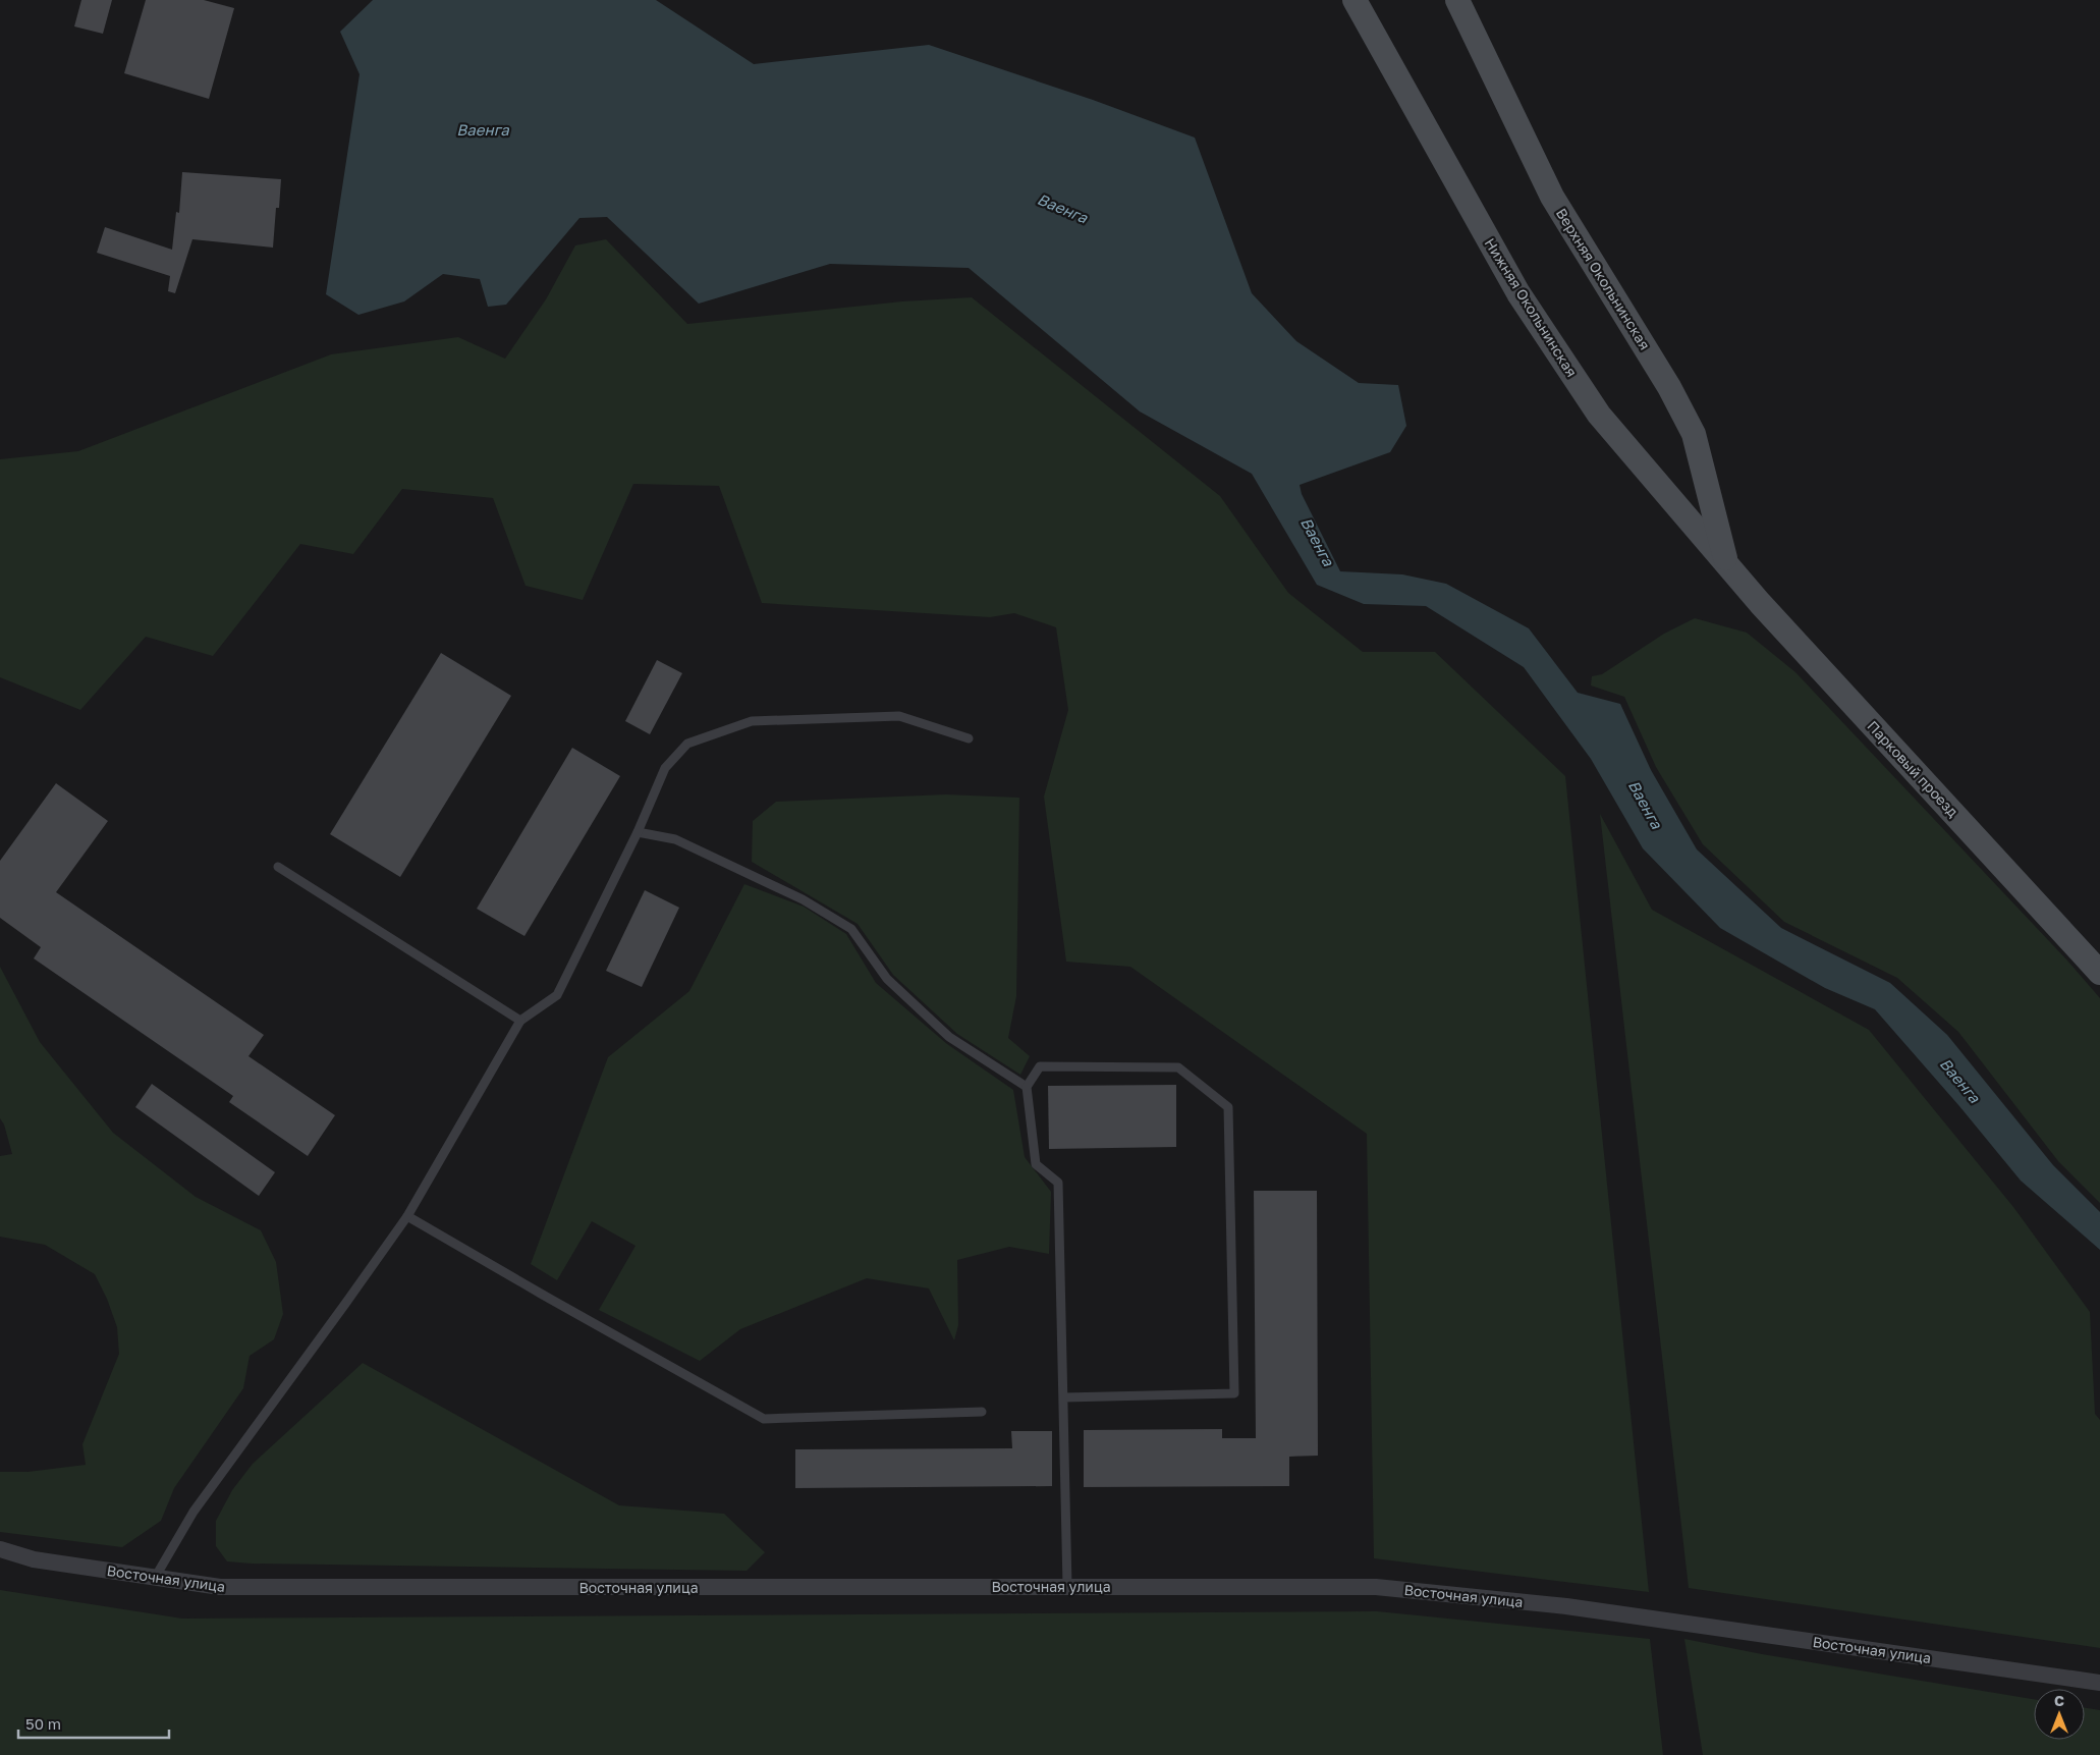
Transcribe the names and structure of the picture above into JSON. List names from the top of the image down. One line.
{"streets":{"main road":["Верхняя Окольнинская","Нижняя Окольнинская","Парковый проезд"],"street":["Восточная улица"]},"crossings":[["Верхняя Окольнинская","Нижняя Окольнинская"],["Верхняя Окольнинская","Парковый проезд"],["Нижняя Окольнинская","Парковый проезд"]],"water":["Ваенга"],"scale_bar":"50 m","north":"top"}
